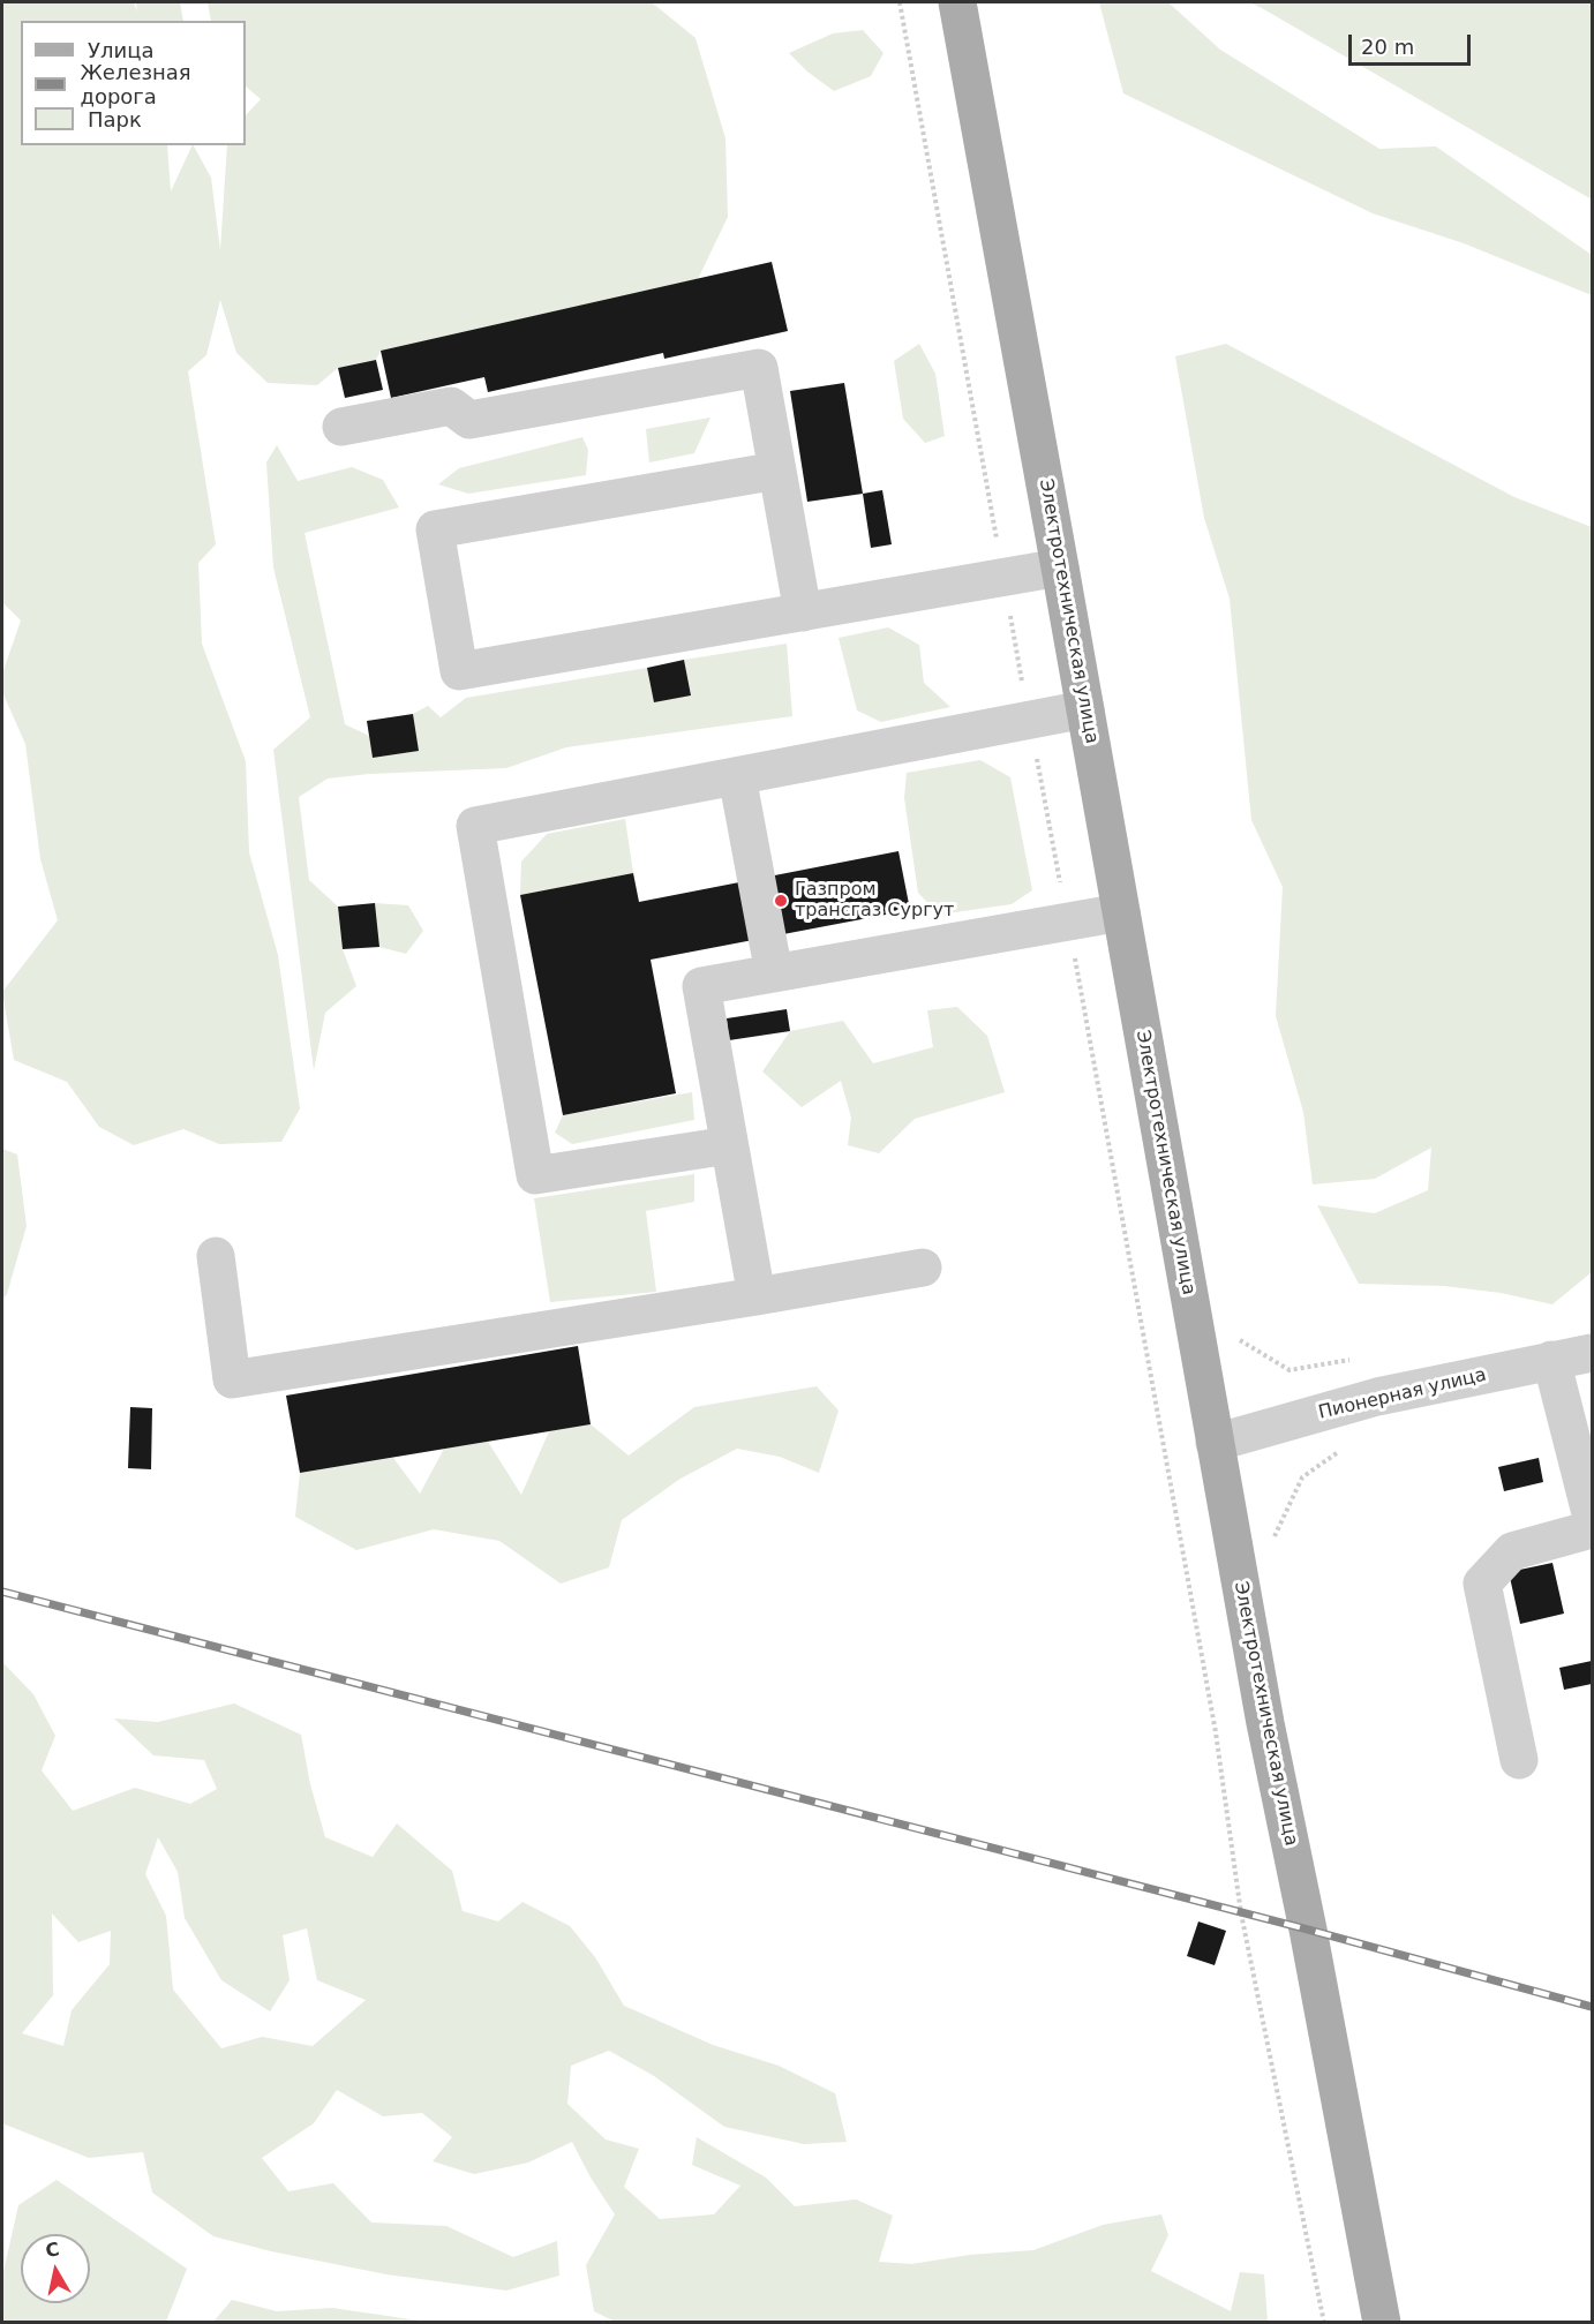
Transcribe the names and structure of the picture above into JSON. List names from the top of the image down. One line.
{"streets":{"main road":["Электротехническая улица"],"street":["Пионерная улица"]},"crossings":[["Электротехническая улица","Пионерная улица"]],"places":["Газпром трансгаз Сургут"],"legend":["Улица","Железная дорога","Парк"],"scale_bar":"20 m","north":"top"}
